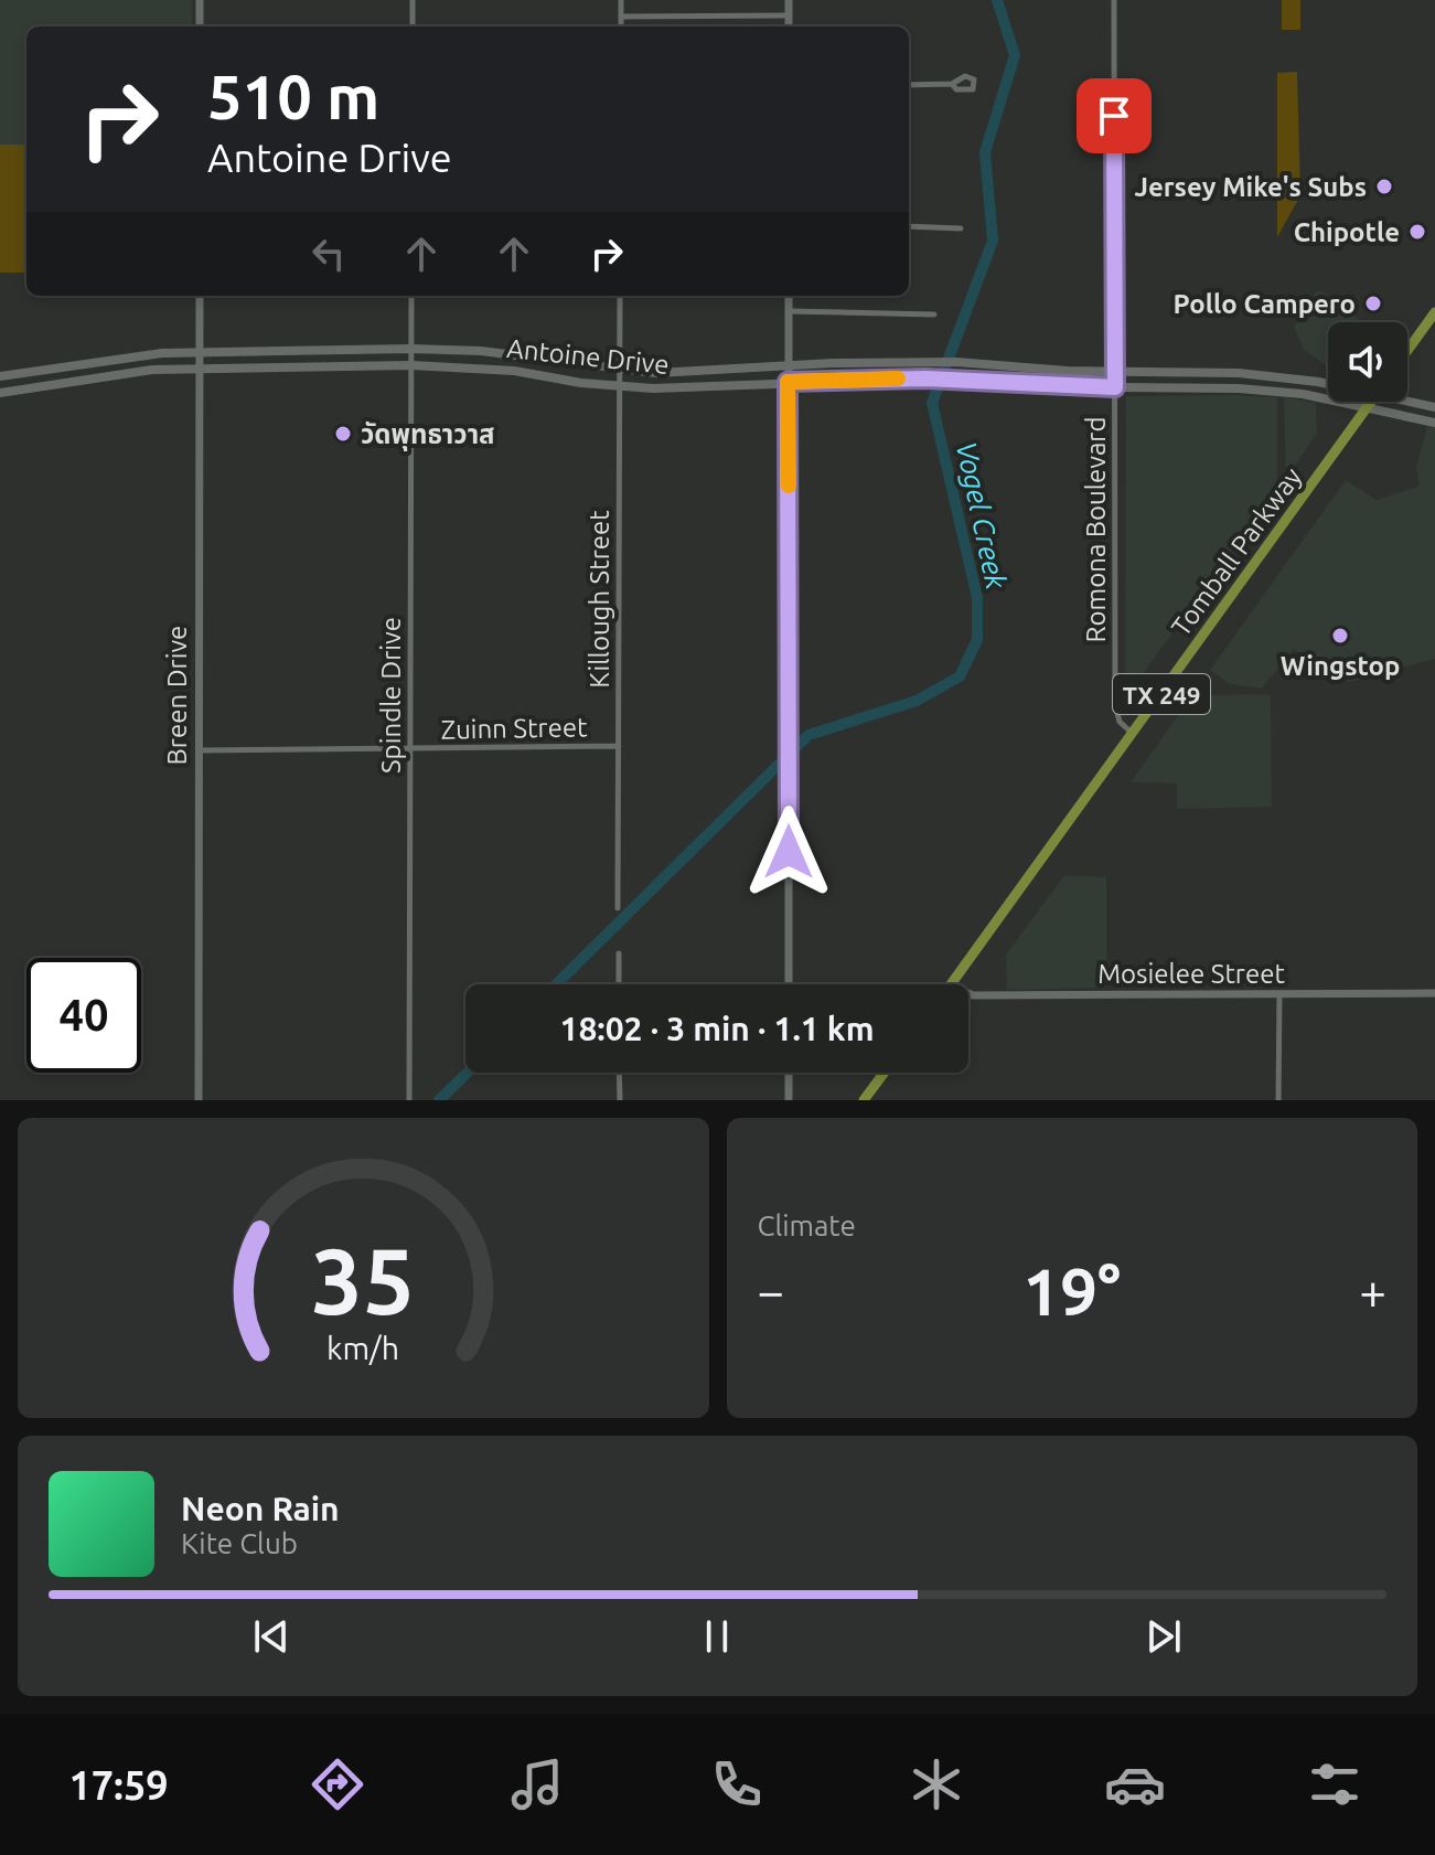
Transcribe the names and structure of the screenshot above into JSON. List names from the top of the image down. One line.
{"streets":{"main road":["Antoine Drive","Tomball Parkway","TX 249"],"street":["Romona Boulevard","Killough Street","Breen Drive","Spindle Drive","Zuinn Street","Mosielee Street"]},"crossings":[["Antoine Drive","Romona Boulevard"],["Antoine Drive","Tomball Parkway"],["Antoine Drive","Killough Street"],["Antoine Drive","Breen Drive"],["Antoine Drive","Spindle Drive"],["Romona Boulevard","Tomball Parkway"],["Killough Street","Zuinn Street"],["Breen Drive","Zuinn Street"],["Spindle Drive","Zuinn Street"]],"water":["Vogel Creek"],"places":["Jersey Mike's Subs","Chipotle","Pollo Campero","วัดพุทธาวาส","Wingstop"],"page":{"turn":["510 m","Antoine Drive"],"limit":"40","trip":"18:02 · 3 min · 1.1 km","tile":"Climate","heat":["−","19°","+"],"song":["Neon Rain","Kite Club"],"tabs":"17:59","gauge":["35","km/h"]}}
